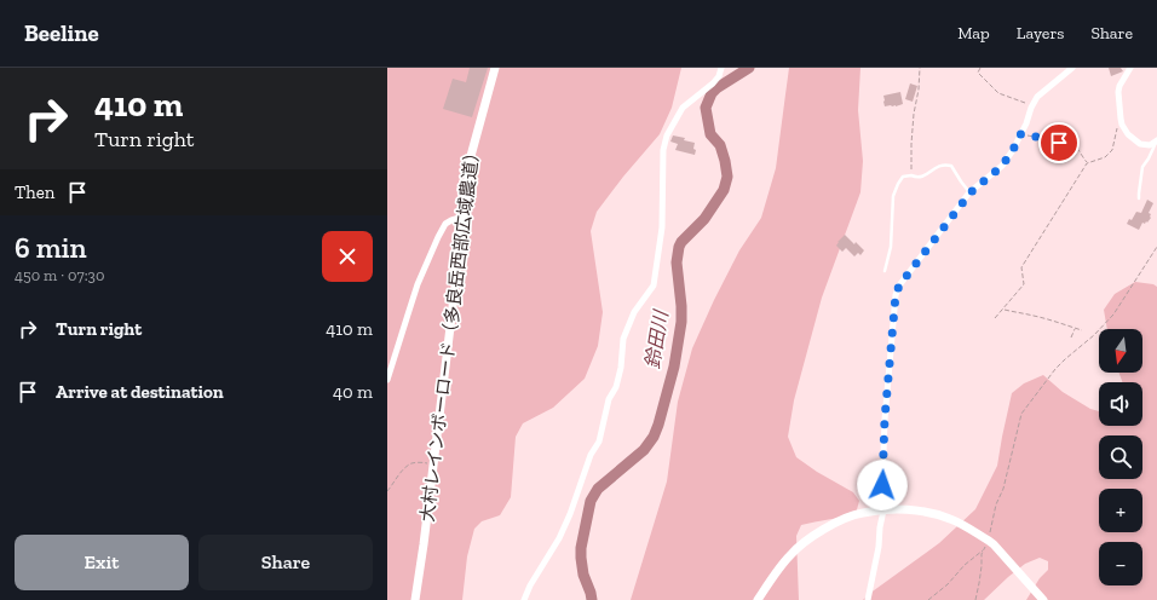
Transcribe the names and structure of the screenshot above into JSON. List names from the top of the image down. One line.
{"streets":{"street":["大村レインボーロード（多良岳西部広域農道）"]},"water":["鈴田川"],"north":"bottom","page":{"header":"Beeline","nav":["Map","Layers","Share"],"turn":["410 m","Turn right"],"then":"Then","heading":["6 min","450 m · 07:30"],"list":[{"name":"Turn right","value":"410 m"},{"name":"Arrive at destination","value":"40 m"}],"map_buttons":["+","−"],"buttons":["Exit","Share"]}}
